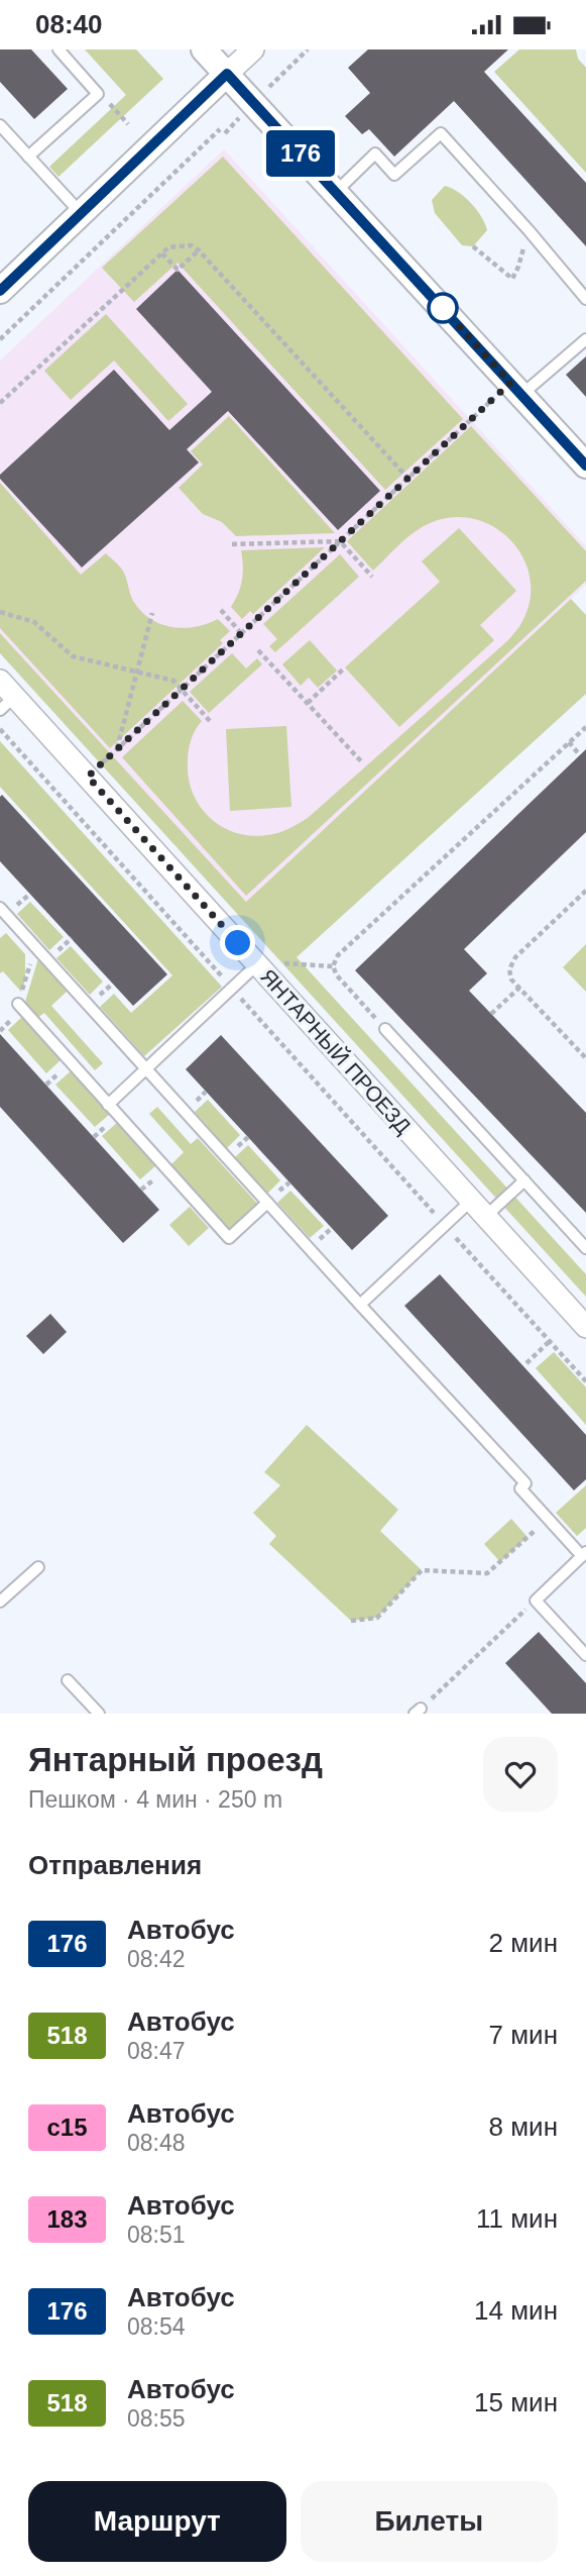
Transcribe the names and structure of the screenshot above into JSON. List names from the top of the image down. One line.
{"streets":{"street":["ЯНТАРНЫЙ ПРОЕЗД"]},"lines":["bus line 176"],"page":{"status":"08:40","on_map":"176","heading":[["Янтарный проезд","Пешком · 4 мин · 250 m"],"Отправления"],"list":[{"mark":"176","name":"Автобус","note":"08:42","value":"2 мин"},{"mark":"518","name":"Автобус","note":"08:47","value":"7 мин"},{"mark":"с15","name":"Автобус","note":"08:48","value":"8 мин"},{"mark":"183","name":"Автобус","note":"08:51","value":"11 мин"},{"mark":"176","name":"Автобус","note":"08:54","value":"14 мин"},{"mark":"518","name":"Автобус","note":"08:55","value":"15 мин"}],"buttons":["Маршрут","Билеты"]}}
